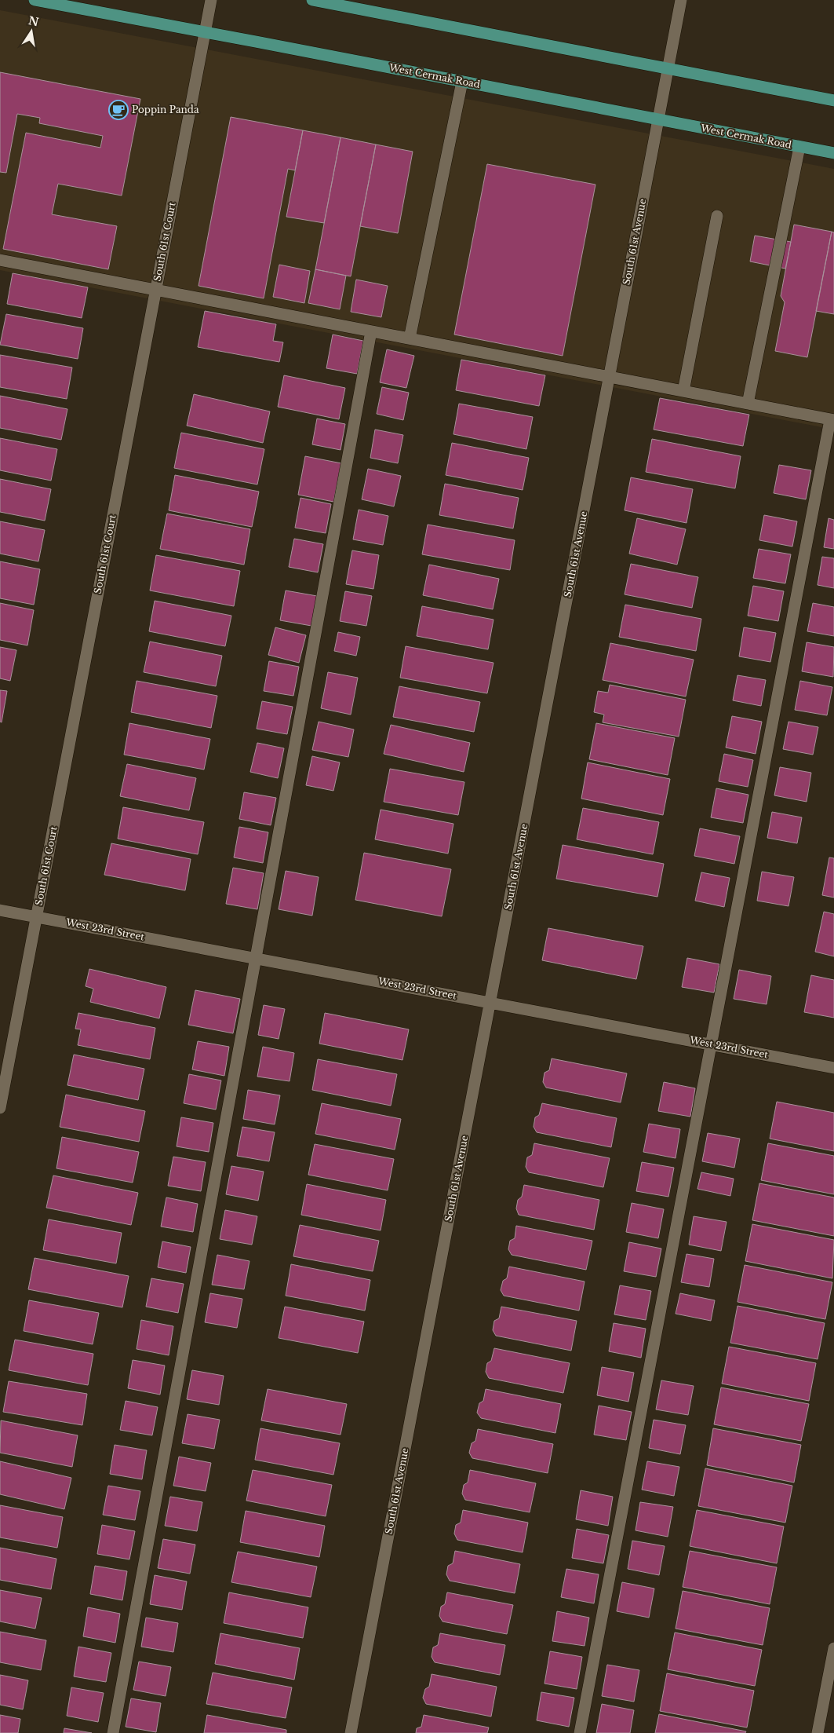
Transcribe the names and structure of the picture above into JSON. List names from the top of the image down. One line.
{"streets":{"main road":["West Cermak Road"],"street":["South 61st Court","South 61st Avenue","West 23rd Street"]},"crossings":[["West Cermak Road","South 61st Court"],["West Cermak Road","South 61st Avenue"],["South 61st Court","West 23rd Street"],["South 61st Avenue","West 23rd Street"]],"places":{"cafe":["Poppin Panda"]},"north":"top"}
